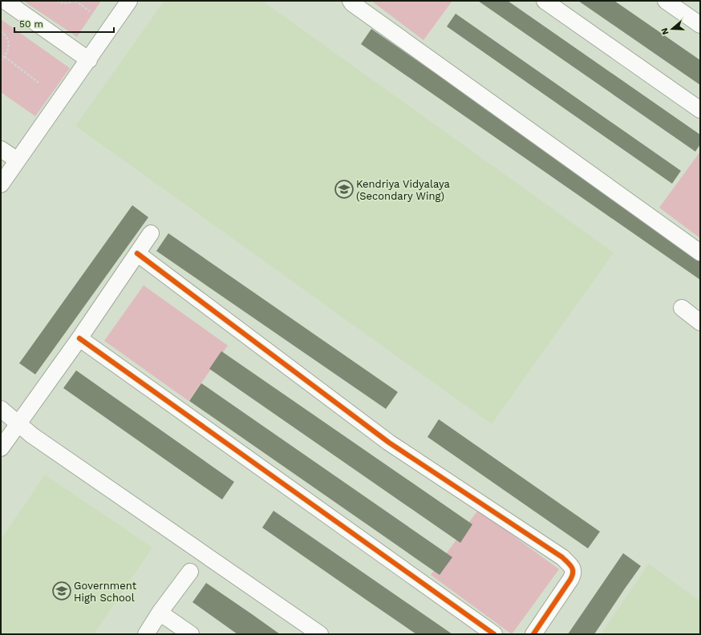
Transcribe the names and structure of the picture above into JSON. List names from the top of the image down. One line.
{"places":{"school or university":["Kendriya Vidyalaya (Secondary Wing)","Government High School"]},"scale_bar":"50 m","north":"left"}
